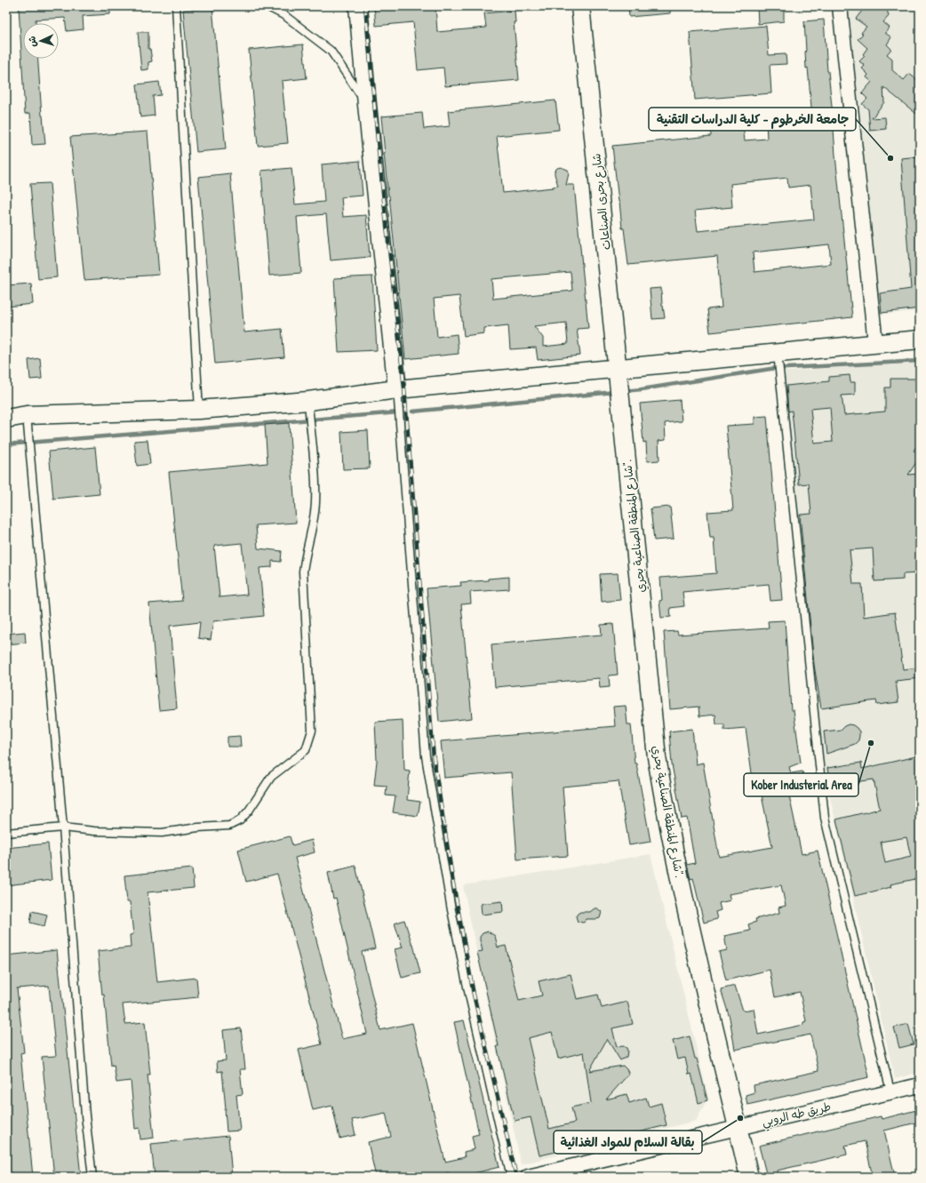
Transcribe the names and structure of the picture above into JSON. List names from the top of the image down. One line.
{"streets":{"street":["شارع بحرى الصناعات","شارع المنطقة الصناعية بحري\".","طريق طه الروبي"]},"crossings":[["شارع بحرى الصناعات","شارع المنطقة الصناعية بحري\"."],["شارع المنطقة الصناعية بحري\".","طريق طه الروبي"]],"places":["جامعة الخرطوم - كلية الدراسات التقنية","Kober Industerial Area","بقالة السلام للمواد الغذائية"],"north":"left"}
